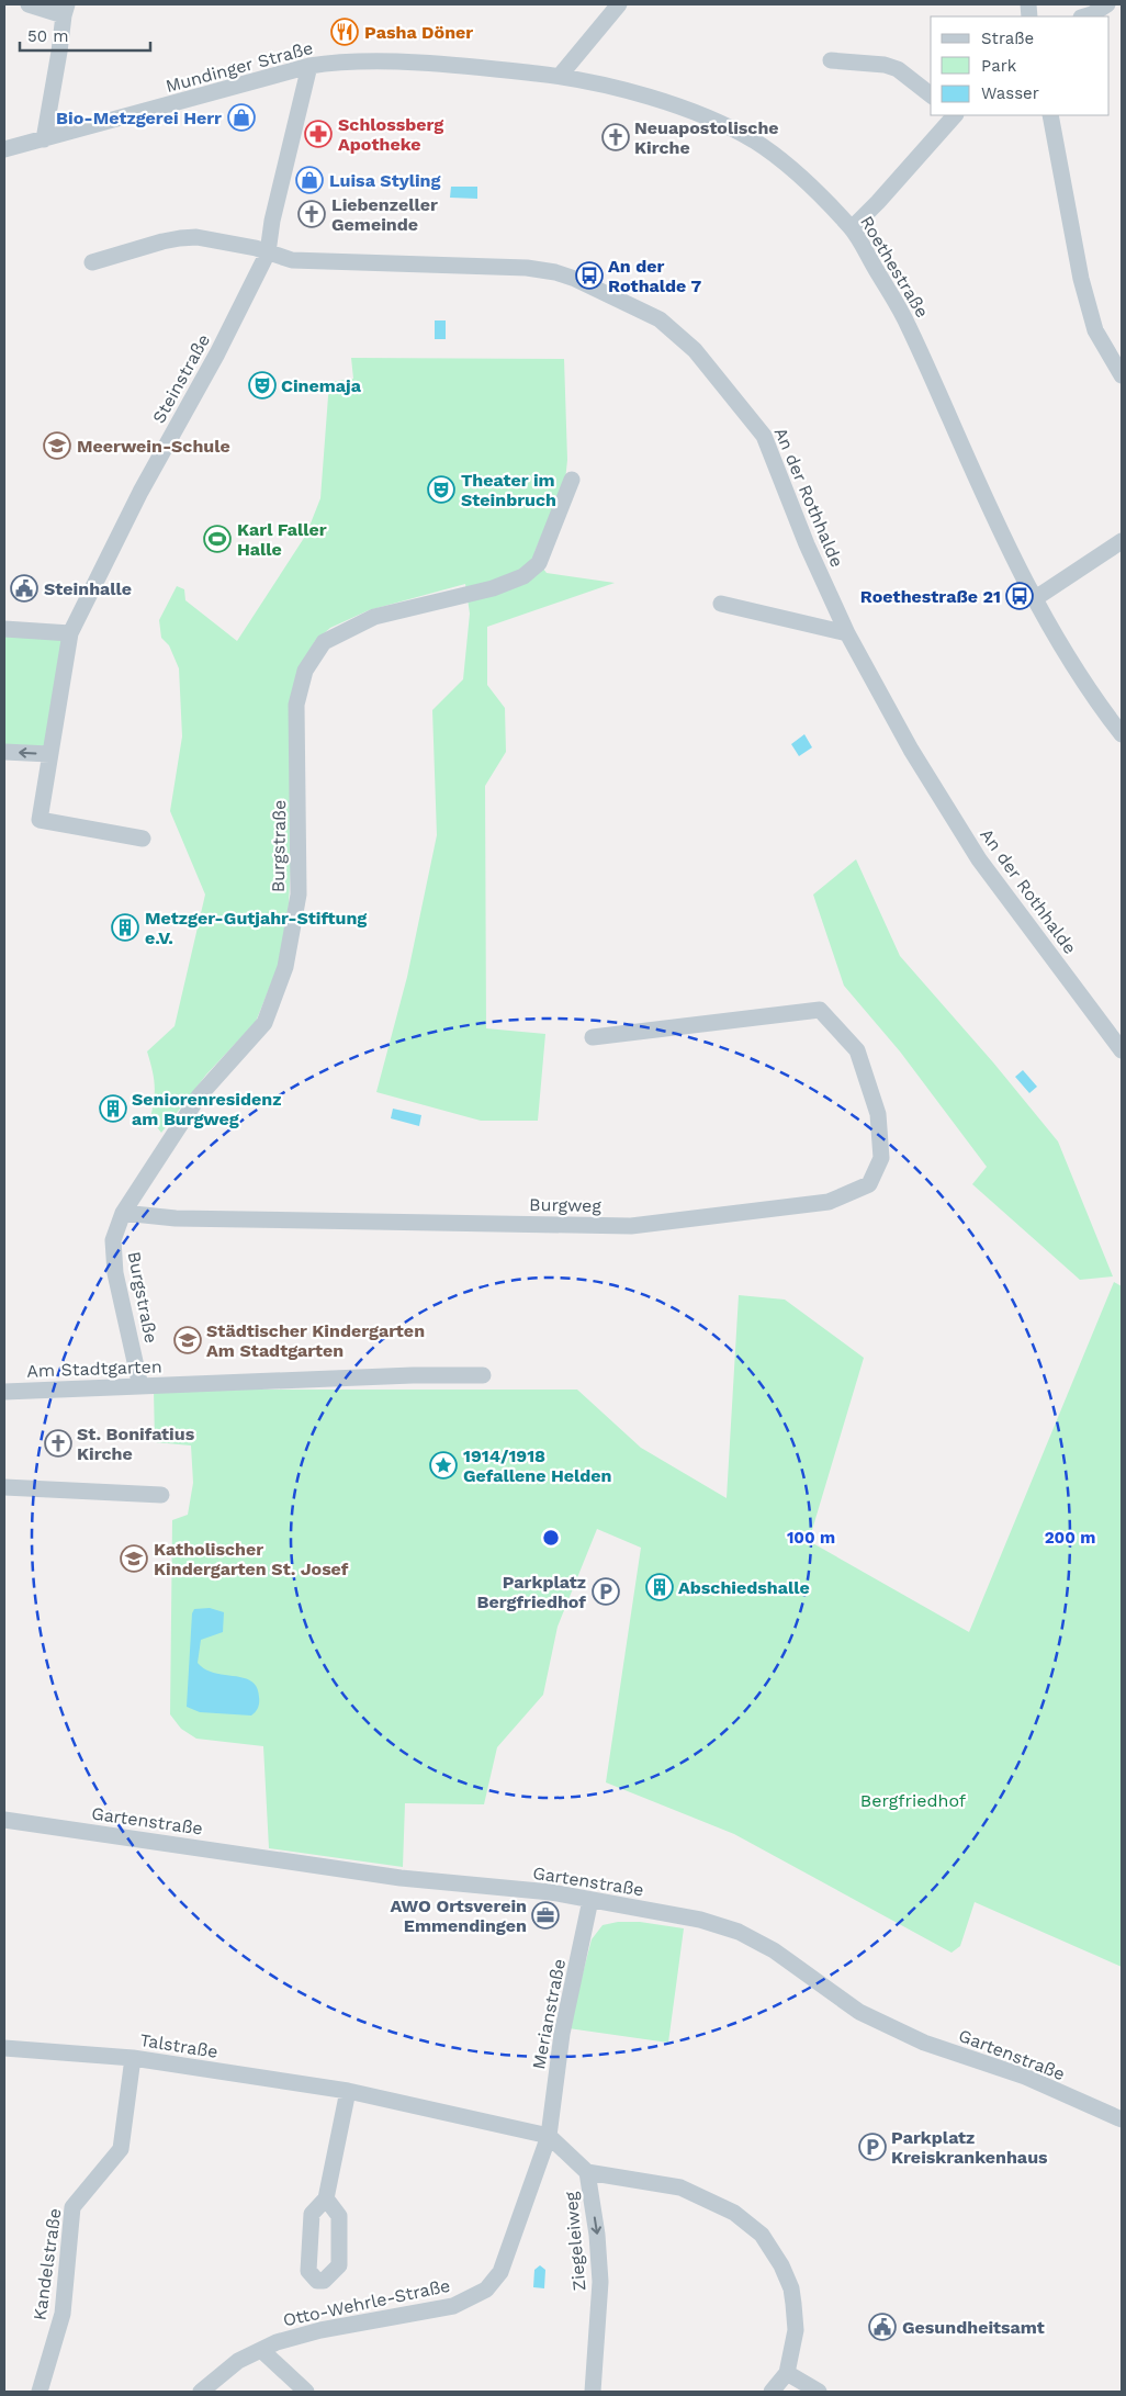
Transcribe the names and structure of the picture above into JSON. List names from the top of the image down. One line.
{"streets":{"street":["Mundinger Straße","Roethestraße","Steinstraße","An der Rothhalde","Burgstraße","Burgweg","Am Stadtgarten","Gartenstraße","Merianstraße","Talstraße","Ziegeleiweg","Kandelstraße","Otto-Wehrle-Straße"]},"crossings":[["Mundinger Straße","Roethestraße"],["Mundinger Straße","Steinstraße"],["Steinstraße","An der Rothhalde"],["Burgstraße","Burgweg"],["Burgstraße","Am Stadtgarten"],["Gartenstraße","Merianstraße"],["Merianstraße","Talstraße"],["Merianstraße","Ziegeleiweg"],["Merianstraße","Otto-Wehrle-Straße"],["Talstraße","Ziegeleiweg"],["Talstraße","Kandelstraße"],["Talstraße","Otto-Wehrle-Straße"],["Ziegeleiweg","Otto-Wehrle-Straße"]],"one_way":["Ziegeleiweg"],"parks":["Bergfriedhof"],"places":{"restaurant":["Pasha Döner"],"shop":["Bio-Metzgerei Herr","Luisa Styling"],"pharmacy":["Schlossberg Apotheke"],"church":["Neuapostolische Kirche","Liebenzeller Gemeinde","St. Bonifatius Kirche"],"bus stop":["An der Rothalde 7","Roethestraße 21"],"theatre":["Cinemaja","Theater im Steinbruch"],"school or university":["Meerwein-Schule","Städtischer Kindergarten Am Stadtgarten","Katholischer Kindergarten St. Josef"],"sports":["Karl Faller Halle"],"public building":["Steinhalle","Gesundheitsamt"],"building":["Metzger-Gutjahr-Stiftung e.V.","Seniorenresidenz am Burgweg","Abschiedshalle"],"place":["1914/1918 Gefallene Helden"],"parking":["Parkplatz Bergfriedhof","Parkplatz Kreiskrankenhaus"],"office":["AWO Ortsverein Emmendingen"]},"legend":["Straße","Park","Wasser"],"scale_bar":"50 m","rings":["100 m","200 m"]}
